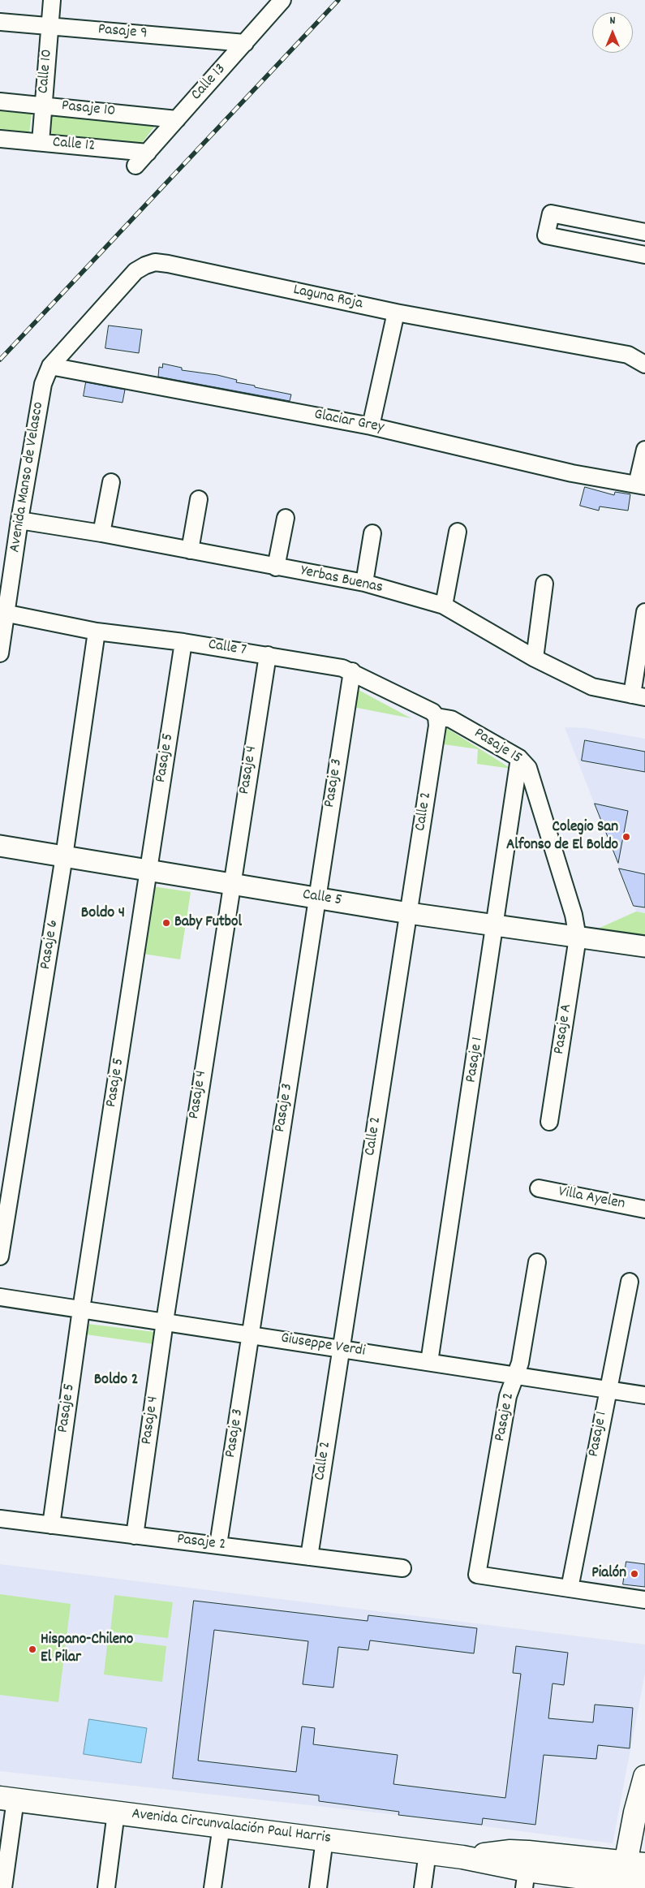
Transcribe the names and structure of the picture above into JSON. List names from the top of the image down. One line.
{"streets":{"main road":["Avenida Circunvalación Paul Harris"],"street":["Pasaje 9","Calle 10","Calle 13","Pasaje 10","Calle 12","Laguna Roja","Glaciar Grey","Avenida Manso de Velasco","Yerbas Buenas","Calle 7","Pasaje 15","Pasaje 5","Pasaje 4","Pasaje 3","Calle 2","Calle 5","Pasaje 6","Pasaje A","Pasaje 1","Villa Ayelen","Giuseppe Verdi","Pasaje 2"]},"crossings":[["Pasaje 9","Calle 10"],["Pasaje 9","Calle 13"],["Calle 10","Pasaje 10"],["Calle 10","Calle 12"],["Calle 13","Pasaje 10"],["Calle 13","Calle 12"],["Laguna Roja","Glaciar Grey"],["Laguna Roja","Avenida Manso de Velasco"],["Glaciar Grey","Avenida Manso de Velasco"],["Avenida Manso de Velasco","Yerbas Buenas"],["Avenida Manso de Velasco","Calle 7"],["Calle 7","Pasaje 15"],["Calle 7","Pasaje 5"],["Calle 7","Pasaje 4"],["Calle 7","Pasaje 3"],["Calle 7","Calle 2"],["Calle 7","Pasaje 6"],["Pasaje 15","Calle 2"],["Pasaje 15","Calle 5"],["Pasaje 15","Pasaje A"],["Pasaje 15","Pasaje 1"],["Pasaje 5","Calle 5"],["Pasaje 5","Giuseppe Verdi"],["Pasaje 5","Pasaje 2"],["Pasaje 4","Calle 5"],["Pasaje 4","Giuseppe Verdi"],["Pasaje 4","Pasaje 2"],["Pasaje 3","Calle 5"],["Pasaje 3","Giuseppe Verdi"],["Pasaje 3","Pasaje 2"],["Calle 2","Calle 5"],["Calle 2","Giuseppe Verdi"],["Calle 2","Pasaje 2"],["Calle 5","Pasaje 6"],["Calle 5","Pasaje A"],["Calle 5","Pasaje 1"],["Pasaje 1","Giuseppe Verdi"],["Pasaje 1","Pasaje 2"],["Giuseppe Verdi","Pasaje 2"]],"districts":["Boldo 4","Boldo 2"],"places":["Colegio San Alfonso de El Boldo","Baby Futbol","Pialón","Hispano-Chileno El Pilar"],"north":"top"}
